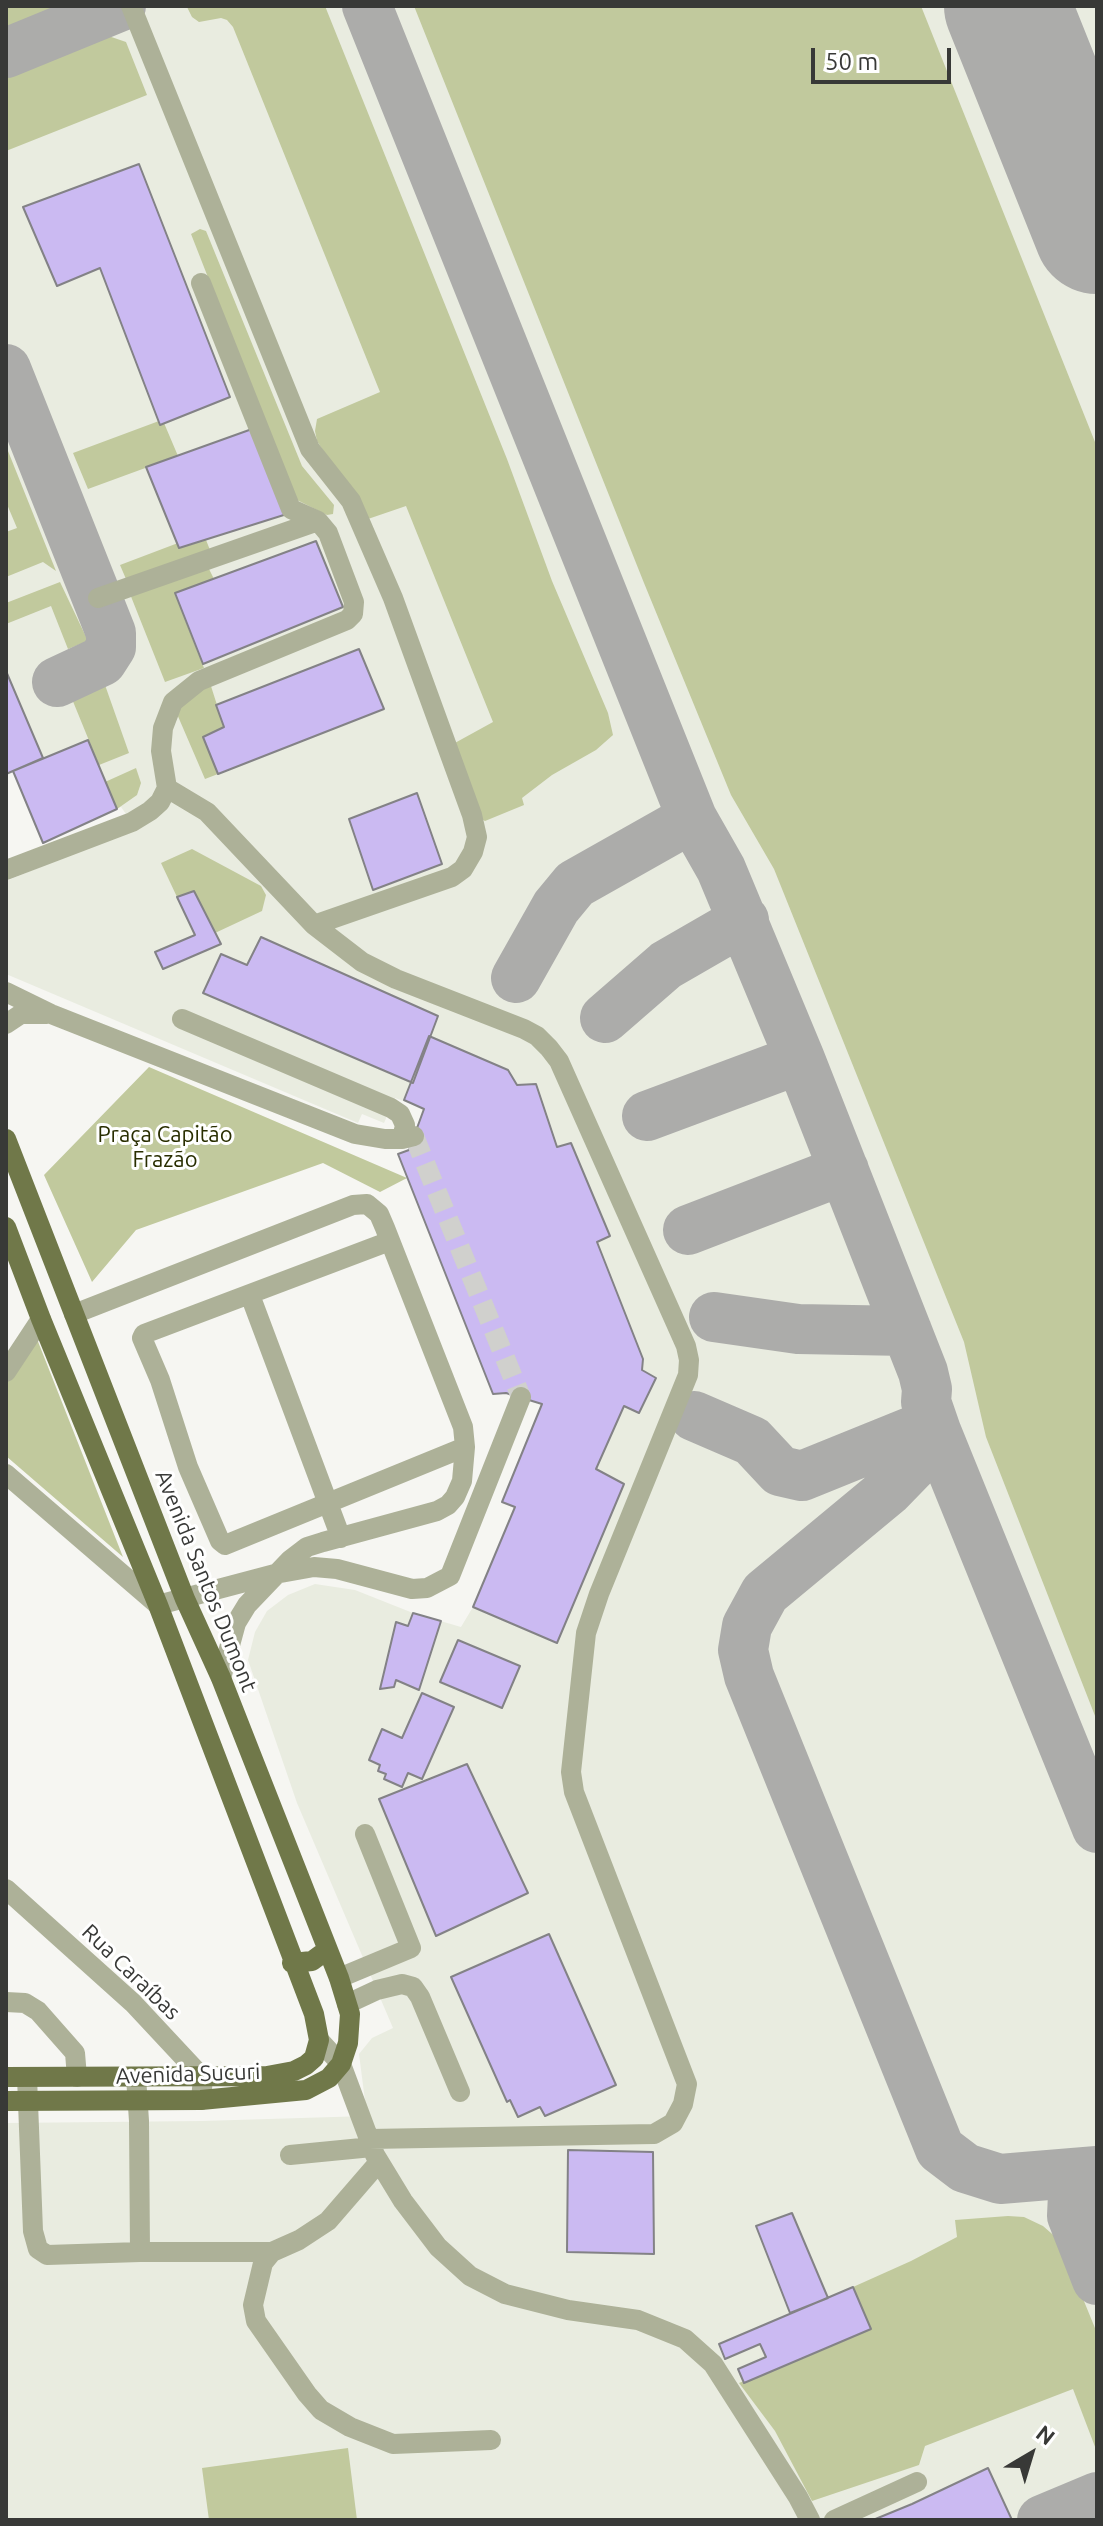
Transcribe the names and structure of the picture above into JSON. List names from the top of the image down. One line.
{"streets":{"main road":["Avenida Santos Dumont","Avenida Sucuri"],"street":["Rua Caraíbas"]},"crossings":[["Avenida Santos Dumont","Avenida Sucuri"],["Rua Caraíbas","Avenida Sucuri"]],"parks":["Praça Capitão Frazão"],"scale_bar":"50 m","north":"top right"}
